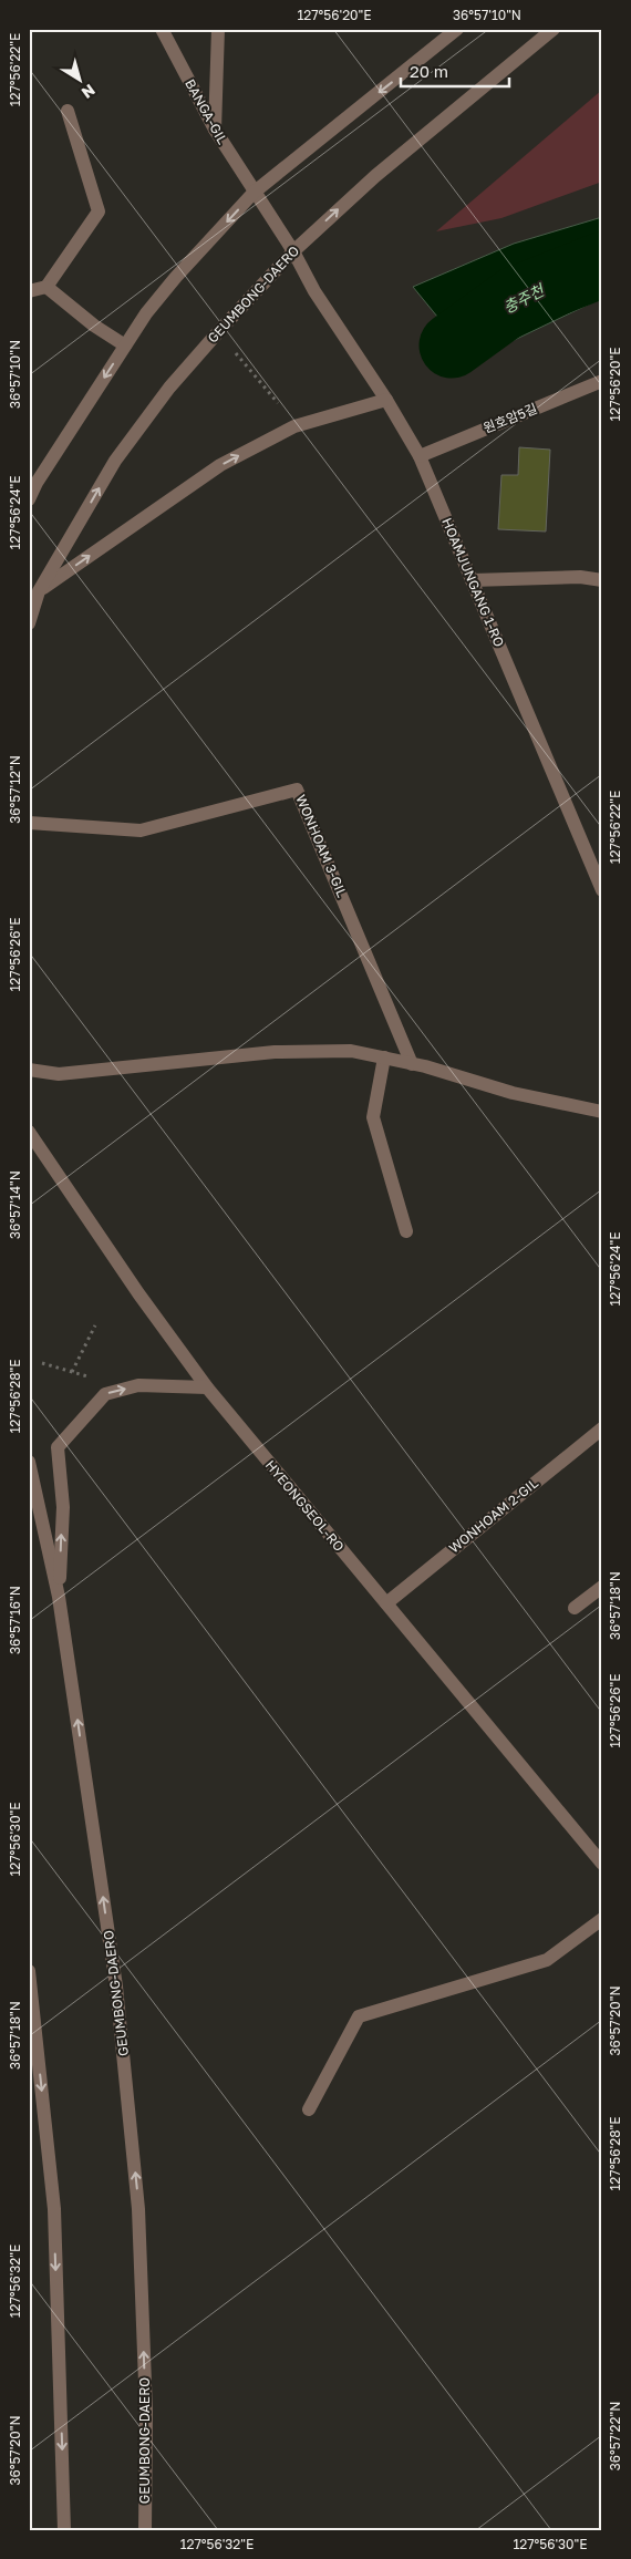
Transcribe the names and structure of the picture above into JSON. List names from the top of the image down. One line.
{"streets":{"street":["BANGA-GIL","GEUMBONG-DAERO","원호암5길","HOAMJUNGANG 1-RO","WONHOAM 3-GIL","HYEONGSEOL-RO","WONHOAM 2-GIL"]},"crossings":[["BANGA-GIL","GEUMBONG-DAERO"],["BANGA-GIL","HOAMJUNGANG 1-RO"],["GEUMBONG-DAERO","HOAMJUNGANG 1-RO"],["원호암5길","HOAMJUNGANG 1-RO"],["HYEONGSEOL-RO","WONHOAM 2-GIL"]],"water":["충주천"],"scale_bar":"20 m","north":"bottom right","coordinates":["127°56'20\"E","36°57'10\"N","127°56'22\"E","127°56'24\"E","36°57'12\"N","127°56'26\"E","36°57'14\"N","127°56'28\"E","36°57'18\"N","36°57'16\"N","127°56'30\"E","36°57'20\"N","127°56'32\"E","36°57'22\"N"]}
